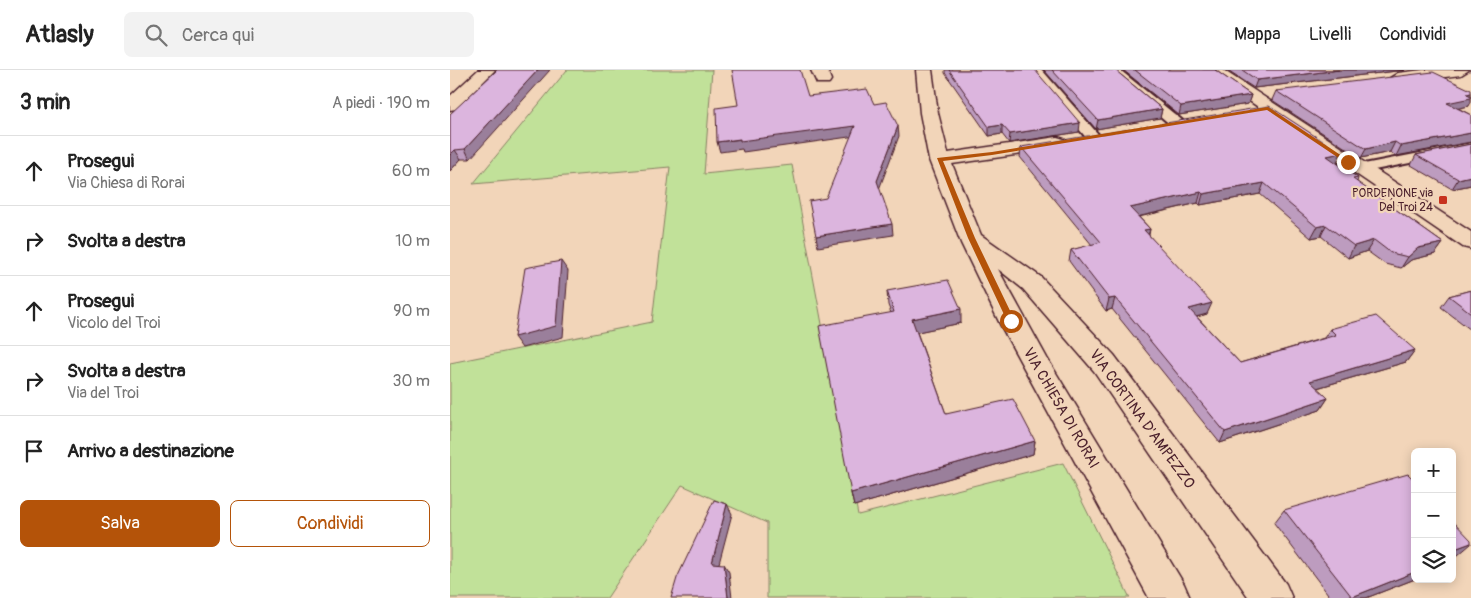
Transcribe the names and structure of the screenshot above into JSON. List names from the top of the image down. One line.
{"streets":{"street":["VIA CHIESA DI RORAI","VIA CORTINA D'AMPEZZO"]},"crossings":[["VIA CHIESA DI RORAI","VIA CORTINA D'AMPEZZO"]],"places":{"transit":["PORDENONE via Del Troi 24"]},"page":{"header":"Atlasly","search":"Cerca qui","nav":["Mappa","Livelli","Condividi"],"heading":["3 min","A piedi · 190 m"],"list":[["Prosegui","Via Chiesa di Rorai","60 m"],["Svolta a destra","10 m"],["Prosegui","Vicolo del Troi","90 m"],["Svolta a destra","Via del Troi","30 m"],"Arrivo a destinazione"],"map_buttons":["+","−"],"buttons":["Salva","Condividi"]}}
